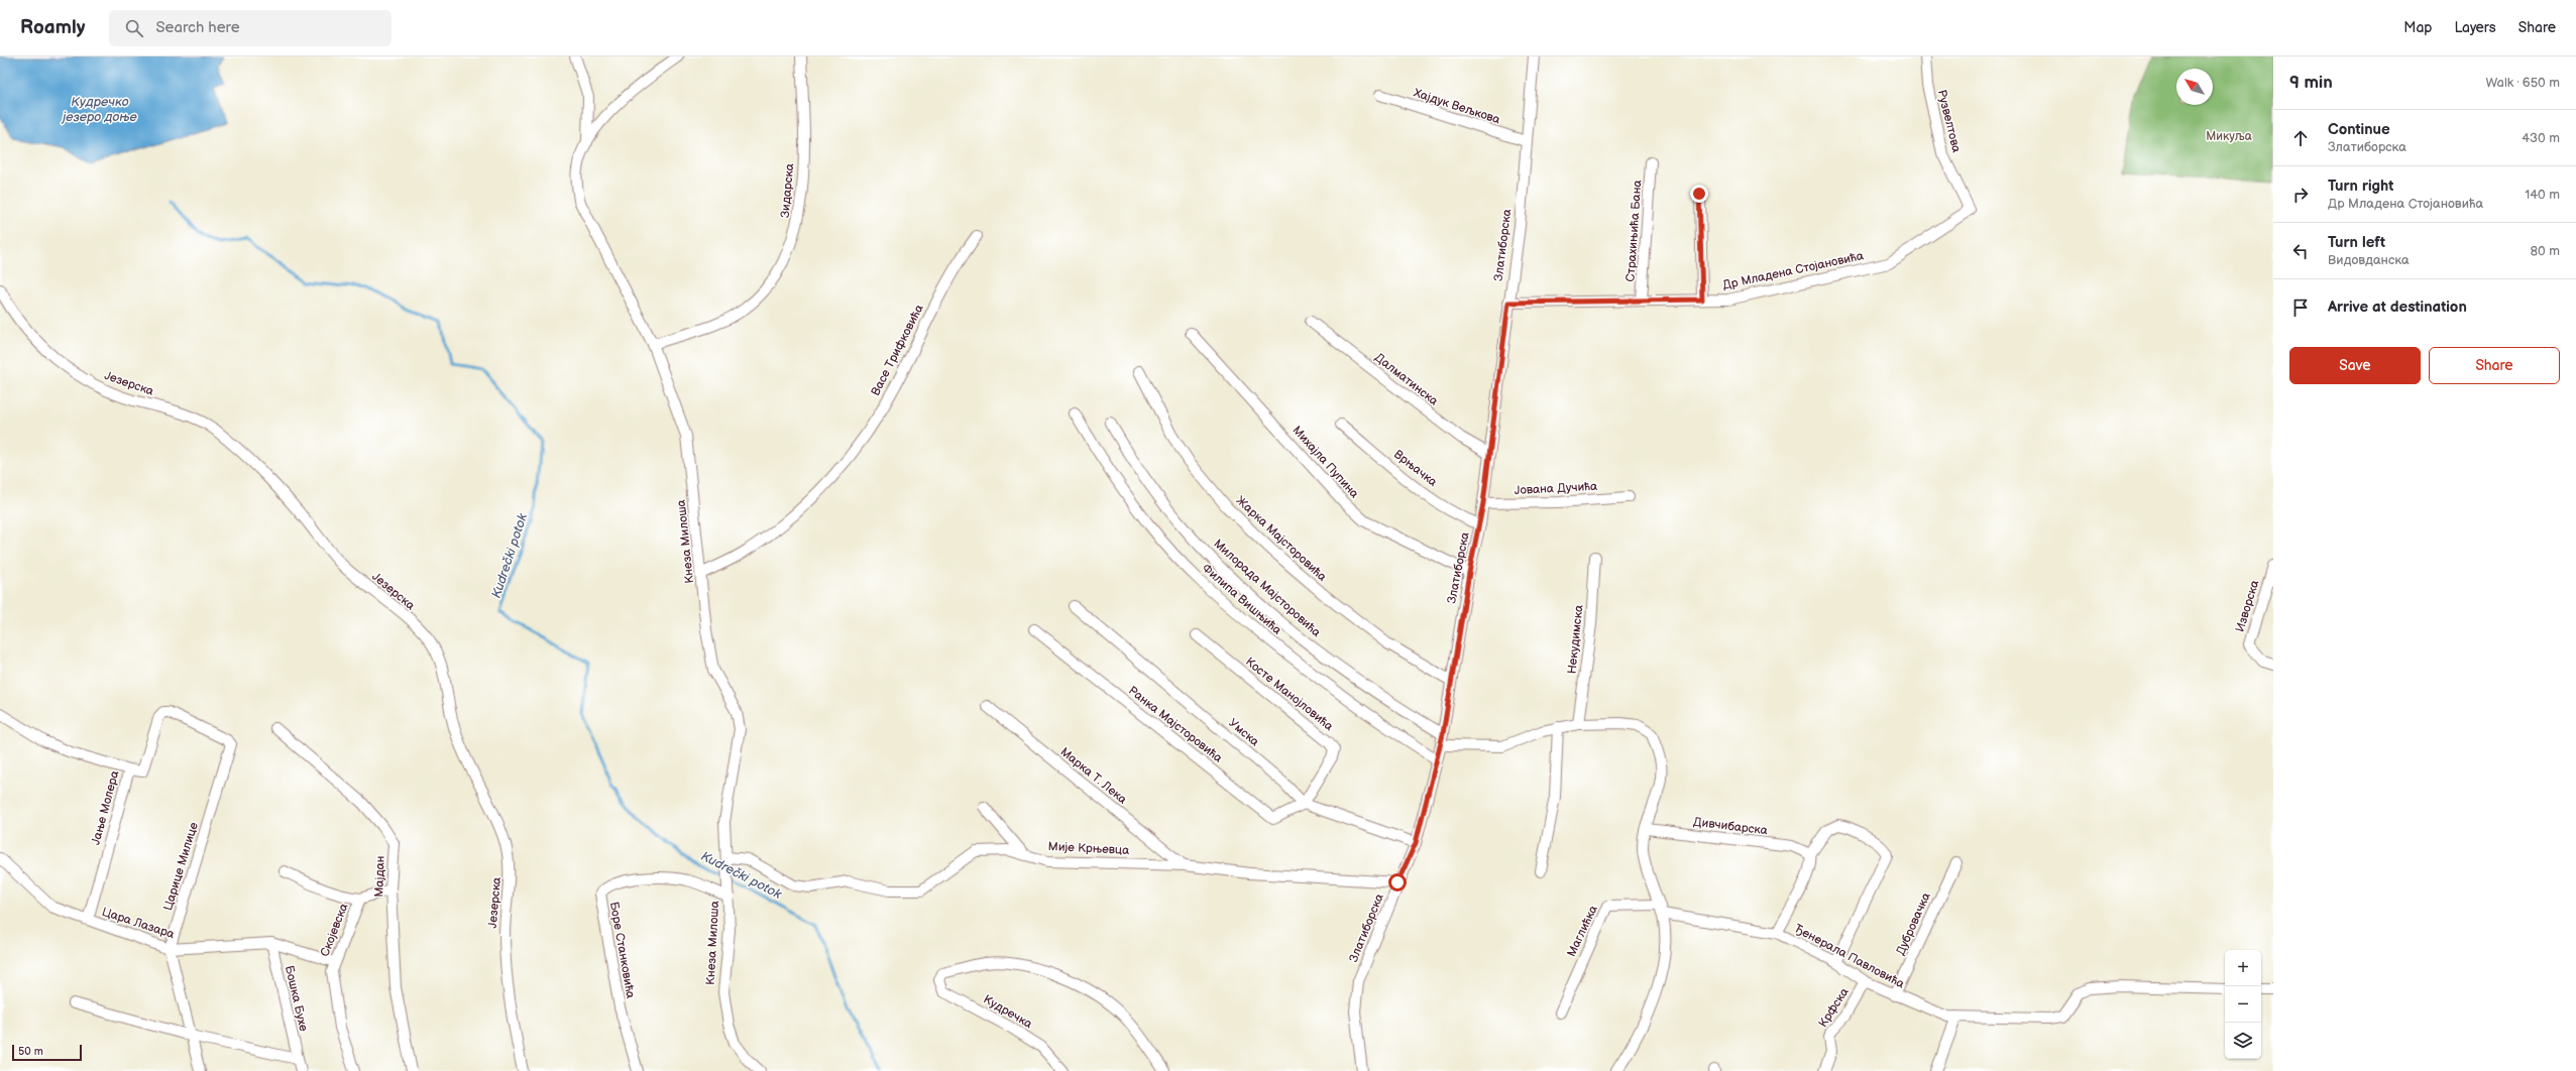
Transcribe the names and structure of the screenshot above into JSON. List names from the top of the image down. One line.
{"streets":{"street":["Хајдук Вељкова","Рузвелтова","Зидарска","Страхињића Бана","Златиборска","Др Младена Стојановића","Васе Трифковића","Далматинска","Језерска","Михајла Пупина","Врњачка","Јована Дучића","Жарка Мајсторовића","Кнеза Милоша","Милорада Мајсторовића","Филипа Вишњића","Изворска","Некудимска","Косте Манојловића","Ранка Мајсторовића","Умска","Марка Т. Лека","Јање Молера","Дивчибарска","Мије Крњевца","Царице Милице","Мајдан","Цара Лазара","Дубровачка","Скојевска","Маглићка","Боре Станковића","Ђенерала Павловића","Бошка Бухе","Крфска","Кудречка"]},"crossings":[["Хајдук Вељкова","Златиборска"],["Рузвелтова","Др Младена Стојановића"],["Зидарска","Кнеза Милоша"],["Страхињића Бана","Др Младена Стојановића"],["Златиборска","Др Младена Стојановића"],["Златиборска","Далматинска"],["Златиборска","Михајла Пупина"],["Златиборска","Врњачка"],["Златиборска","Јована Дучића"],["Златиборска","Жарка Мајсторовића"],["Златиборска","Милорада Мајсторовића"],["Златиборска","Филипа Вишњића"],["Златиборска","Умска"],["Златиборска","Мије Крњевца"],["Васе Трифковића","Кнеза Милоша"],["Кнеза Милоша","Мије Крњевца"],["Кнеза Милоша","Боре Станковића"],["Косте Манојловића","Ранка Мајсторовића"],["Косте Манојловића","Умска"],["Ранка Мајсторовића","Умска"],["Марка Т. Лека","Мије Крњевца"],["Јање Молера","Царице Милице"],["Јање Молера","Цара Лазара"],["Царице Милице","Цара Лазара"],["Мајдан","Скојевска"],["Цара Лазара","Скојевска"],["Цара Лазара","Бошка Бухе"],["Дубровачка","Ђенерала Павловића"],["Маглићка","Ђенерала Павловића"],["Ђенерала Павловића","Крфска"]],"water":["Кудречко језеро доње","Kudrečki potok"],"parks":["Микуља"],"scale_bar":"50 m","north":"top left","page":{"header":"Roamly","search":"Search here","nav":["Map","Layers","Share"],"heading":["9 min","Walk · 650 m"],"list":[["Continue","Златиборска","430 m"],["Turn right","Др Младена Стојановића","140 m"],["Turn left","Видовданска","80 m"],"Arrive at destination"],"buttons":["Save","Share"],"map_buttons":["+","−"],"scale":"50 m"}}
